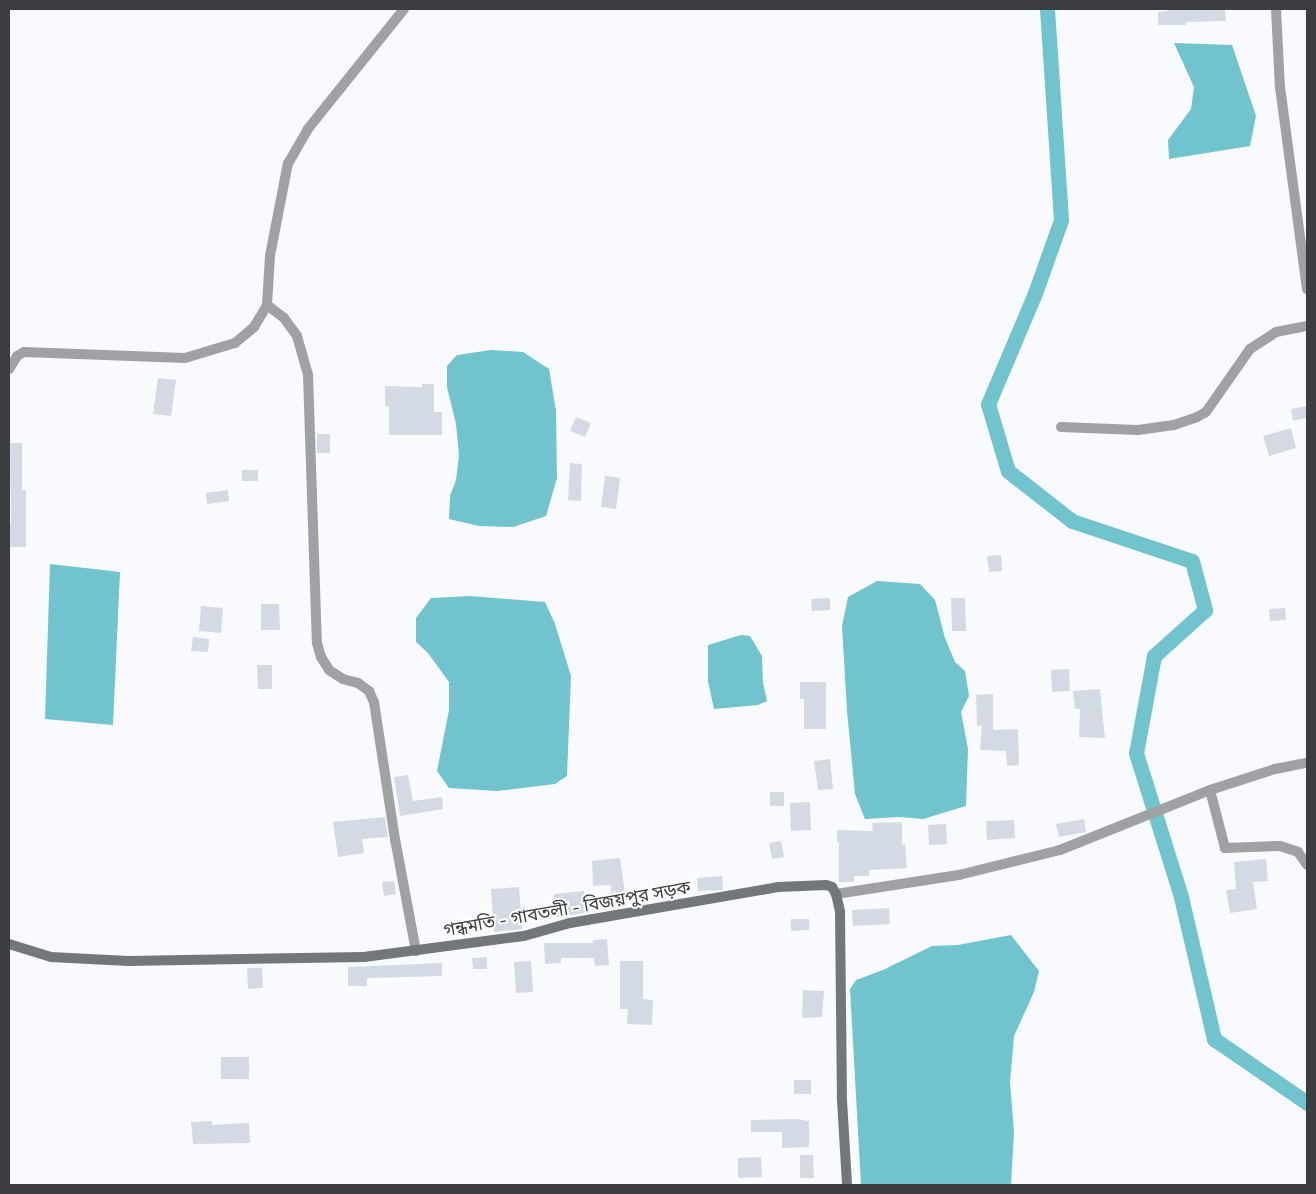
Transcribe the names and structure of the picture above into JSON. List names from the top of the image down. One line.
{"streets":{"main road":["গন্ধমতি - গাবতলী - বিজয়পুর সড়ক"]}}
